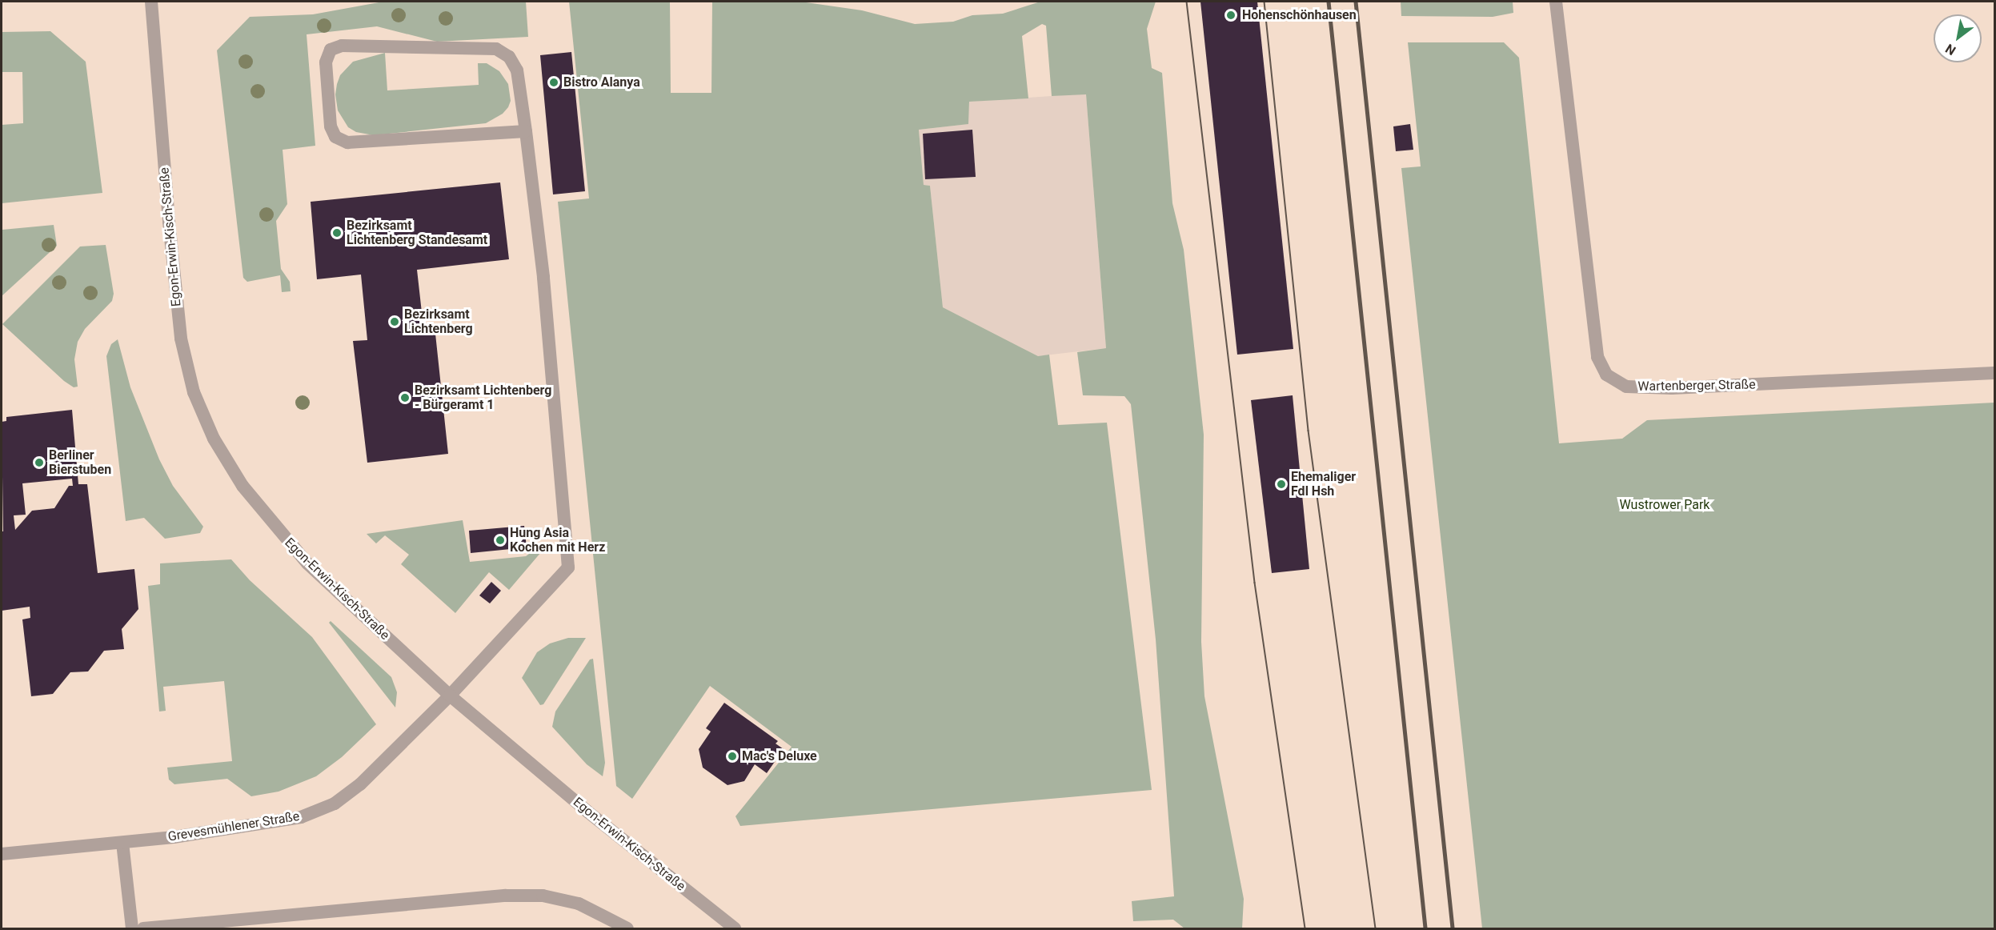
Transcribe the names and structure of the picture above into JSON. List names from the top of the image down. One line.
{"streets":{"street":["Egon-Erwin-Kisch-Straße","Wartenberger Straße","Grevesmühlener Straße"]},"crossings":[["Egon-Erwin-Kisch-Straße","Grevesmühlener Straße"]],"parks":["Wustrower Park"],"places":["Hohenschönhausen","Bistro Alanya","Bezirksamt Lichtenberg Standesamt","Bezirksamt Lichtenberg","Bezirksamt Lichtenberg - Bürgeramt 1","Berliner Bierstuben","Ehemaliger Fdl Hsh","Hung Asia Kochen mit Herz","Mac's Deluxe"],"north":"bottom left"}
